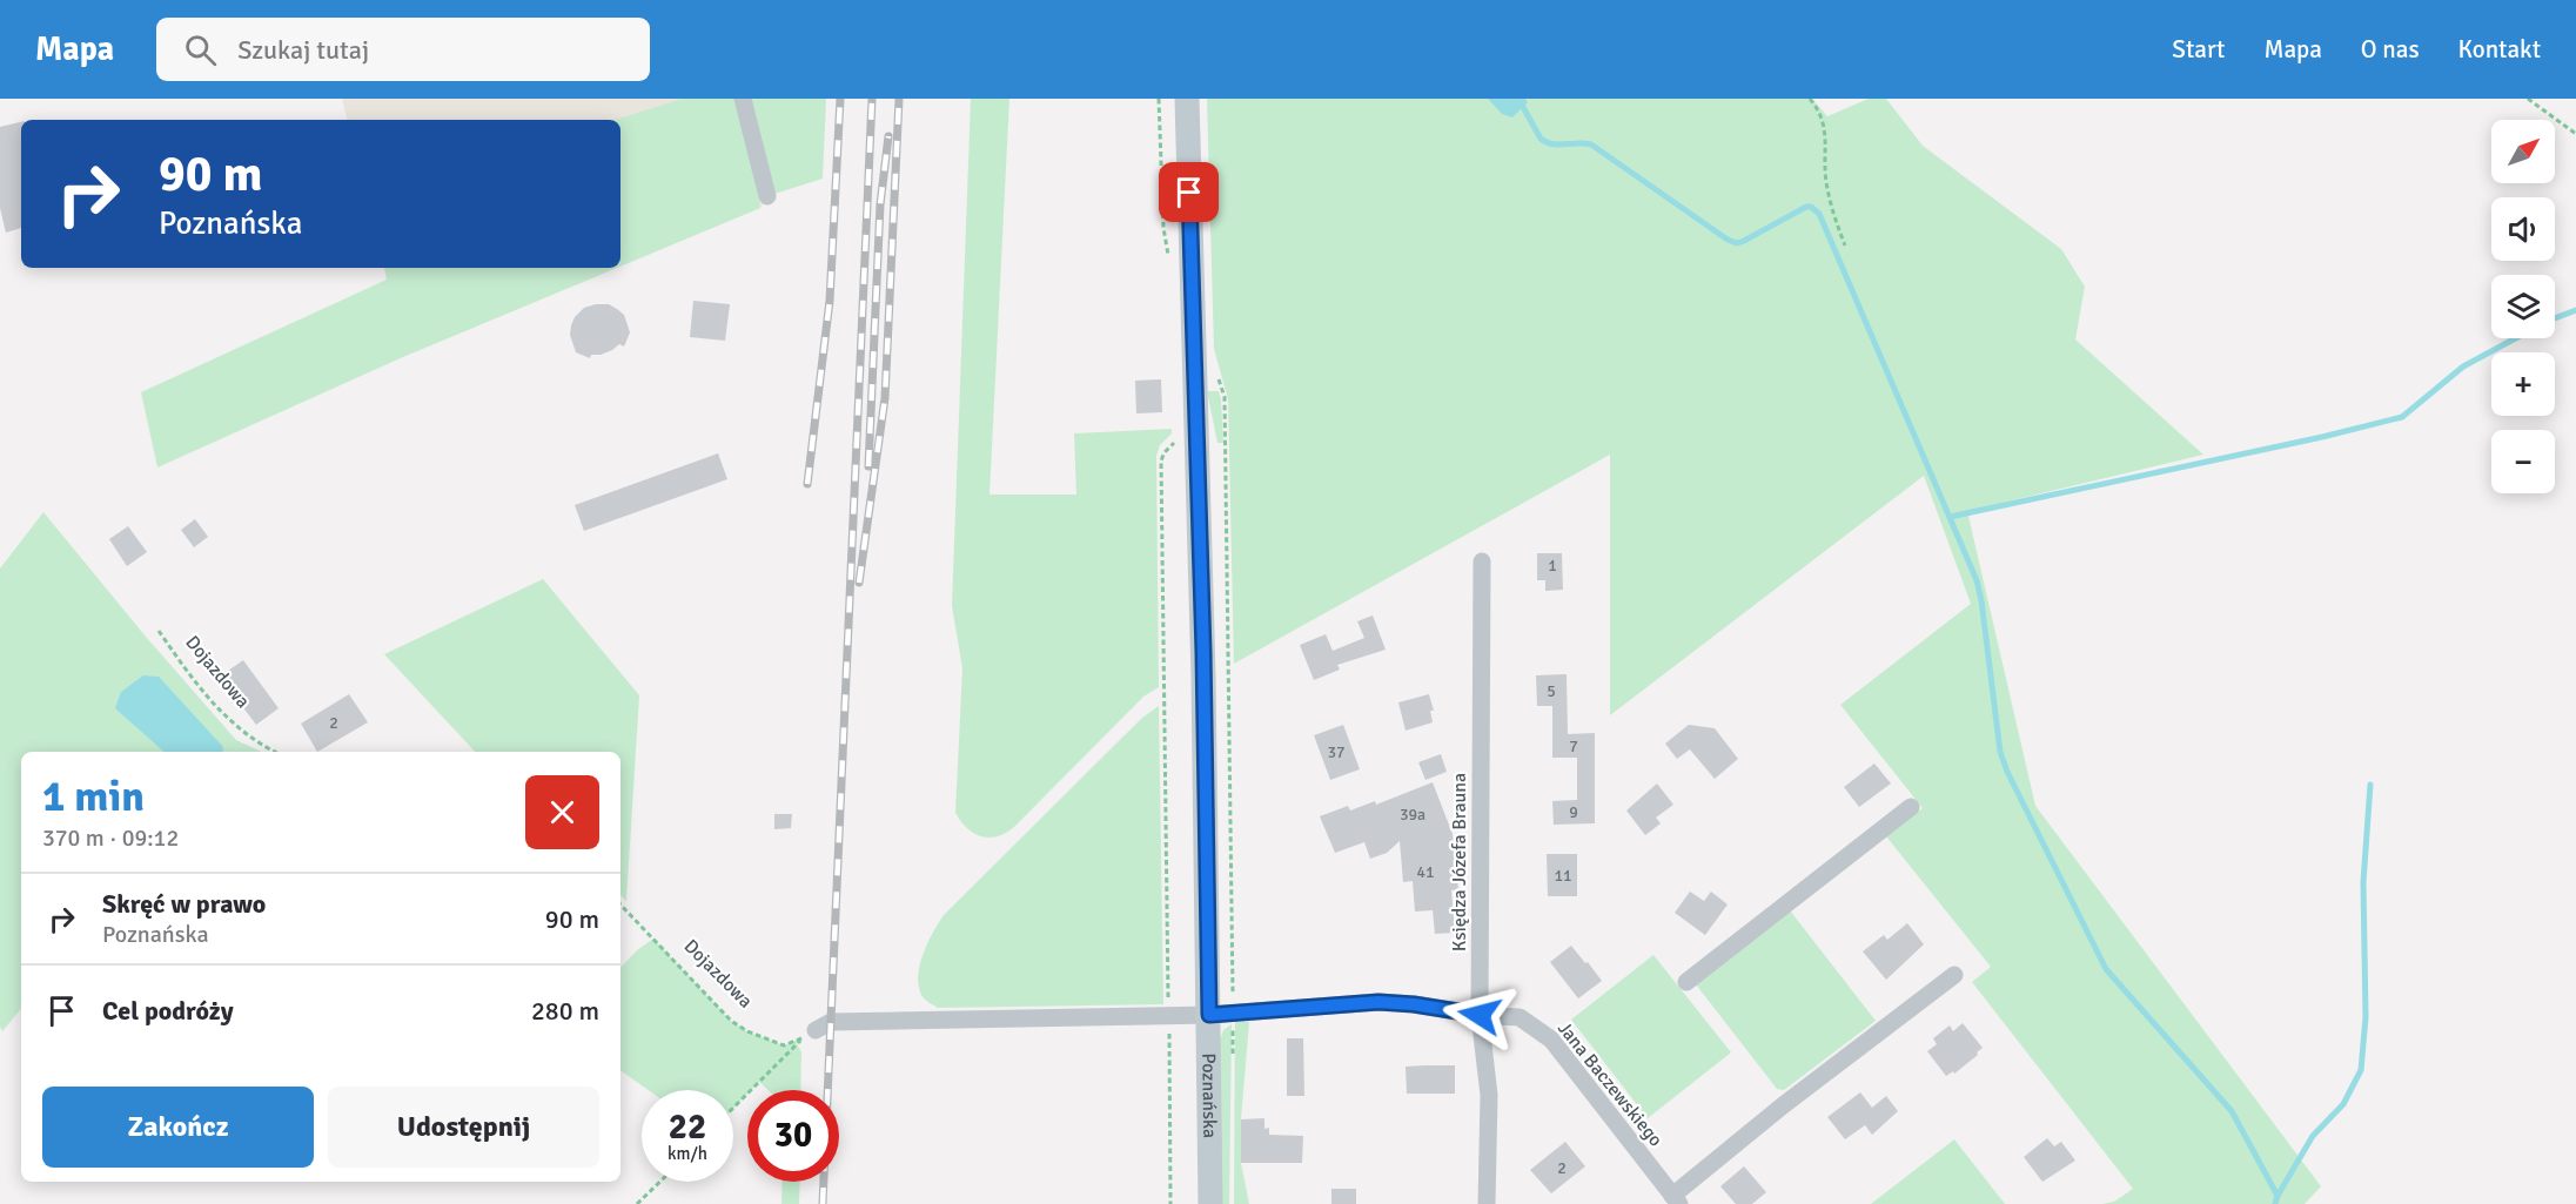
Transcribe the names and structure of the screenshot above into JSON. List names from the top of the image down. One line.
{"streets":{"main road":["Poznańska"],"street":["Księdza Józefa Brauna","Jana Baczewskiego"],"path":["Dojazdowa"]},"crossings":[["Księdza Józefa Brauna","Jana Baczewskiego"],["Jana Baczewskiego","Poznańska"]],"house_numbers":["1","5","2","7","37","9","39a","41","11","2"],"north":"top right","page":{"header":"Mapa","search":"Szukaj tutaj","nav":["Start","Mapa","O nas","Kontakt"],"map_buttons":["+","−"],"turn":["90 m","Poznańska"],"heading":["1 min","370 m · 09:12"],"list":[{"name":"Skręć w prawo","note":"Poznańska","value":"90 m"},{"name":"Cel podróży","value":"280 m"}],"buttons":["Zakończ","Udostępnij"],"speed":"22 km/h","limit":"30"}}
